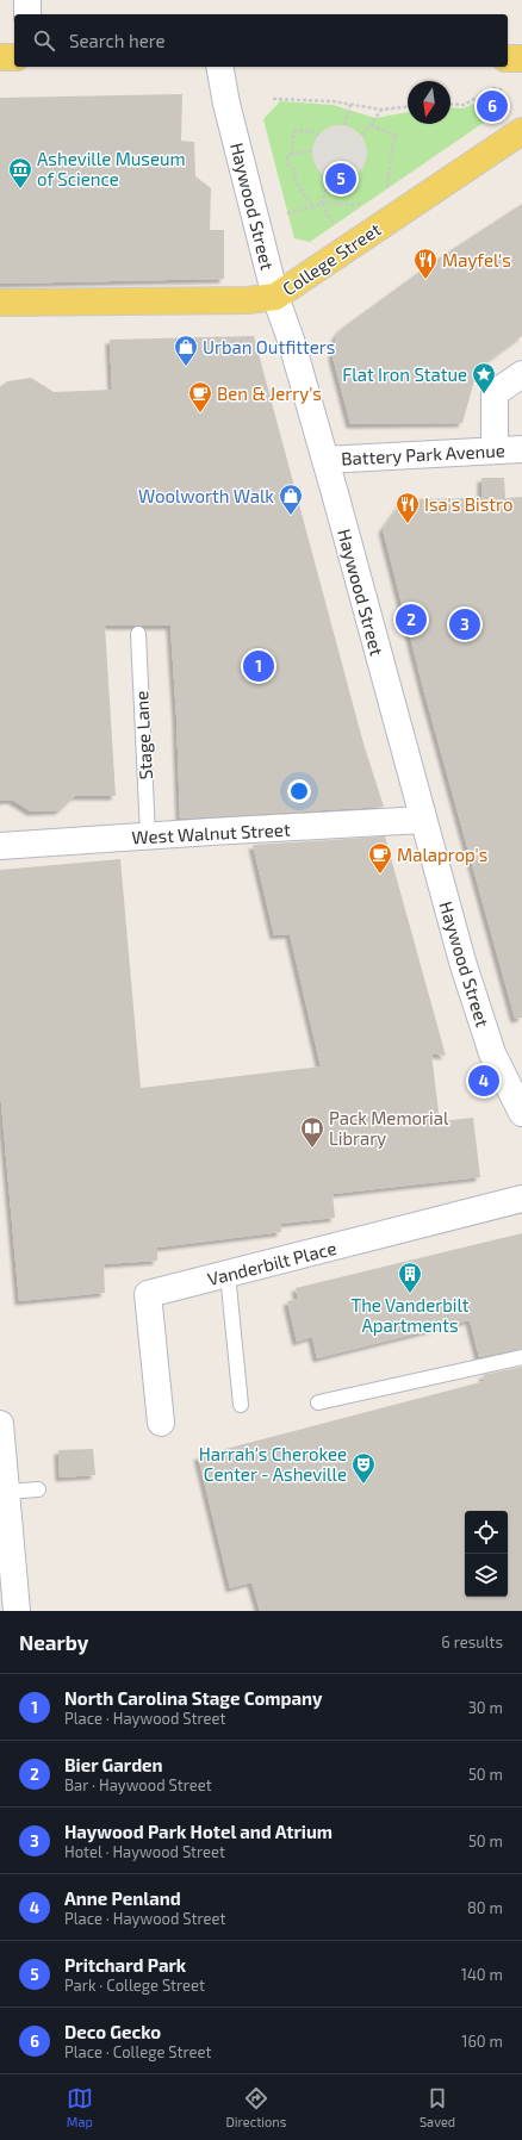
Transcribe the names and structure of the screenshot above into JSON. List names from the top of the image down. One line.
{"streets":{"main road":["College Street"],"street":["Haywood Street","Battery Park Avenue","West Walnut Street","Vanderbilt Place"],"lane":["Stage Lane"]},"crossings":[["Haywood Street","College Street"],["Haywood Street","Battery Park Avenue"],["Haywood Street","West Walnut Street"],["Stage Lane","West Walnut Street"]],"places":{"museum":["Asheville Museum of Science"],"restaurant":["Mayfel's","Isa's Bistro"],"shop":["Urban Outfitters","Woolworth Walk"],"place":["Flat Iron Statue"],"cafe":["Ben & Jerry's","Malaprop's"],"library":["Pack Memorial Library"],"building":["The Vanderbilt Apartments"],"theatre":["Harrah's Cherokee Center - Asheville"]},"north":"bottom","page":{"search":"Search here","pins":["6","5","2","3","1","4"],"heading":["Nearby","6 results"],"list":[{"mark":"1","name":"North Carolina Stage Company","note":"Place · Haywood Street","value":"30 m"},{"mark":"2","name":"Bier Garden","note":"Bar · Haywood Street","value":"50 m"},{"mark":"3","name":"Haywood Park Hotel and Atrium","note":"Hotel · Haywood Street","value":"50 m"},{"mark":"4","name":"Anne Penland","note":"Place · Haywood Street","value":"80 m"},{"mark":"5","name":"Pritchard Park","note":"Park · College Street","value":"140 m"},{"mark":"6","name":"Deco Gecko","note":"Place · College Street","value":"160 m"}],"nav":["Map","Directions","Saved"]}}
